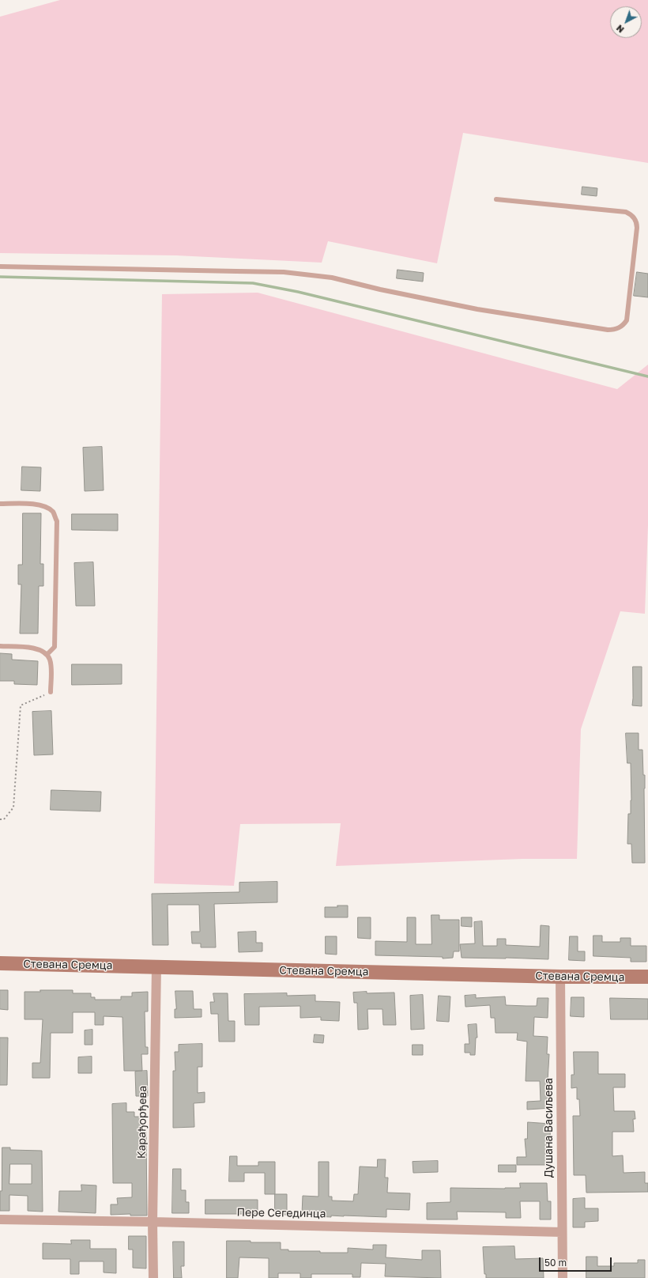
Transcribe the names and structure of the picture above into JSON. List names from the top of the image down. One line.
{"streets":{"main road":["Стевана Сремца"],"street":["Карађорђева","Душана Васиљева","Пере Сегединца"]},"crossings":[["Стевана Сремца","Карађорђева"],["Стевана Сремца","Душана Васиљева"],["Карађорђева","Пере Сегединца"],["Душана Васиљева","Пере Сегединца"]],"scale_bar":"50 m","north":"bottom left"}
